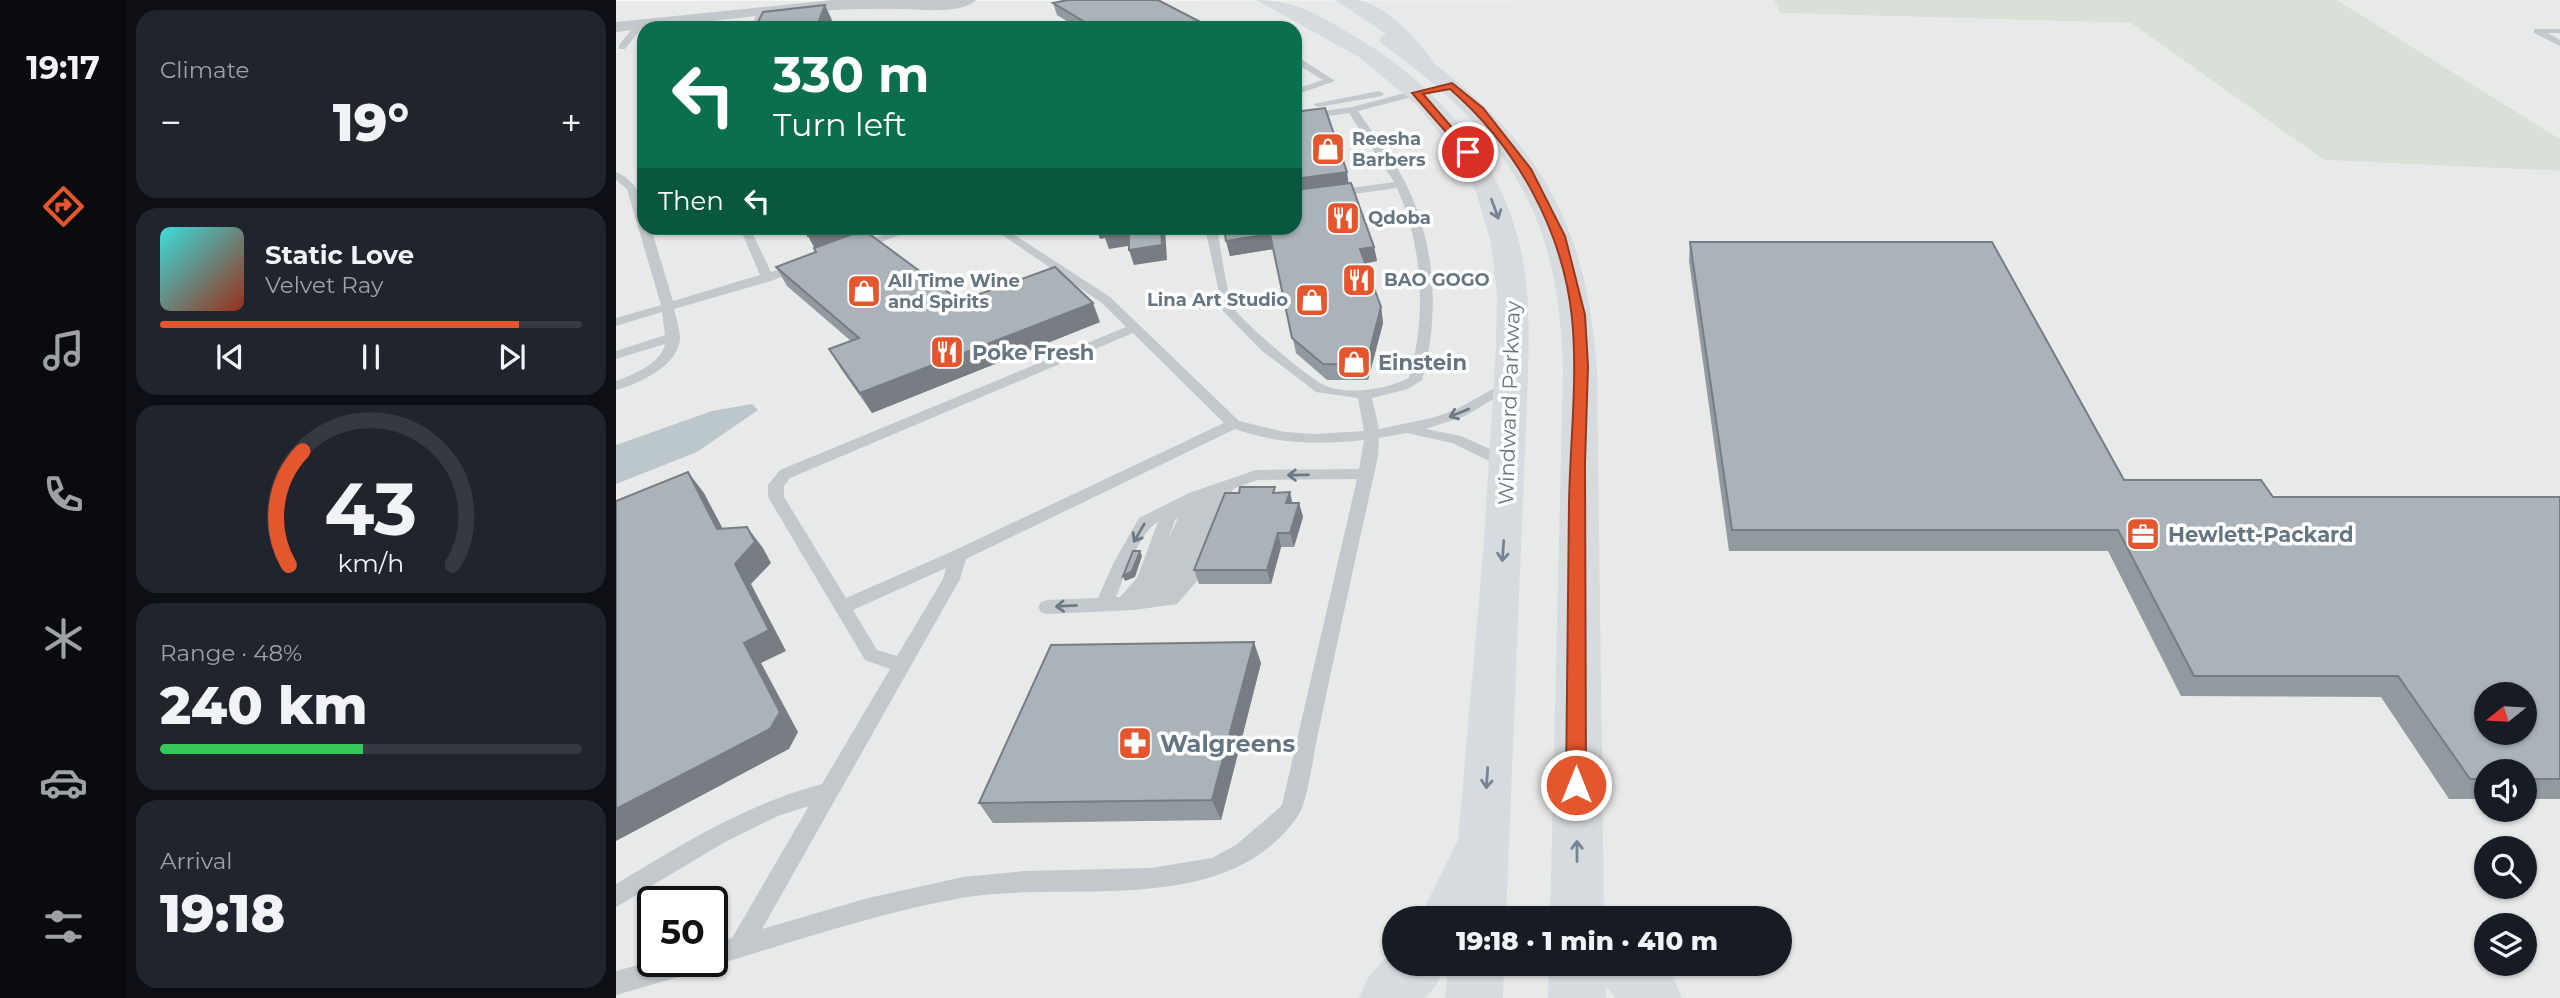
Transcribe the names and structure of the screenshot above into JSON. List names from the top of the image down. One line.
{"streets":{"main road":["Windward Parkway"]},"places":{"shop":["Reesha Barbers","All Time Wine and Spirits","Lina Art Studio","Einstein"],"restaurant":["Qdoba","BAO GOGO","Poke Fresh"],"office":["Hewlett-Packard"],"pharmacy":["Walgreens"]},"north":"left","page":{"tabs":"19:17","tile":["Climate",["Range · 48%","240 km"],["Arrival","19:18"]],"turn":["330 m","Turn left"],"heat":["−","19°","+"],"then":"Then","song":["Static Love","Velvet Ray"],"limit":"50","trip":"19:18 · 1 min · 410 m","gauge":["43","km/h"]}}
